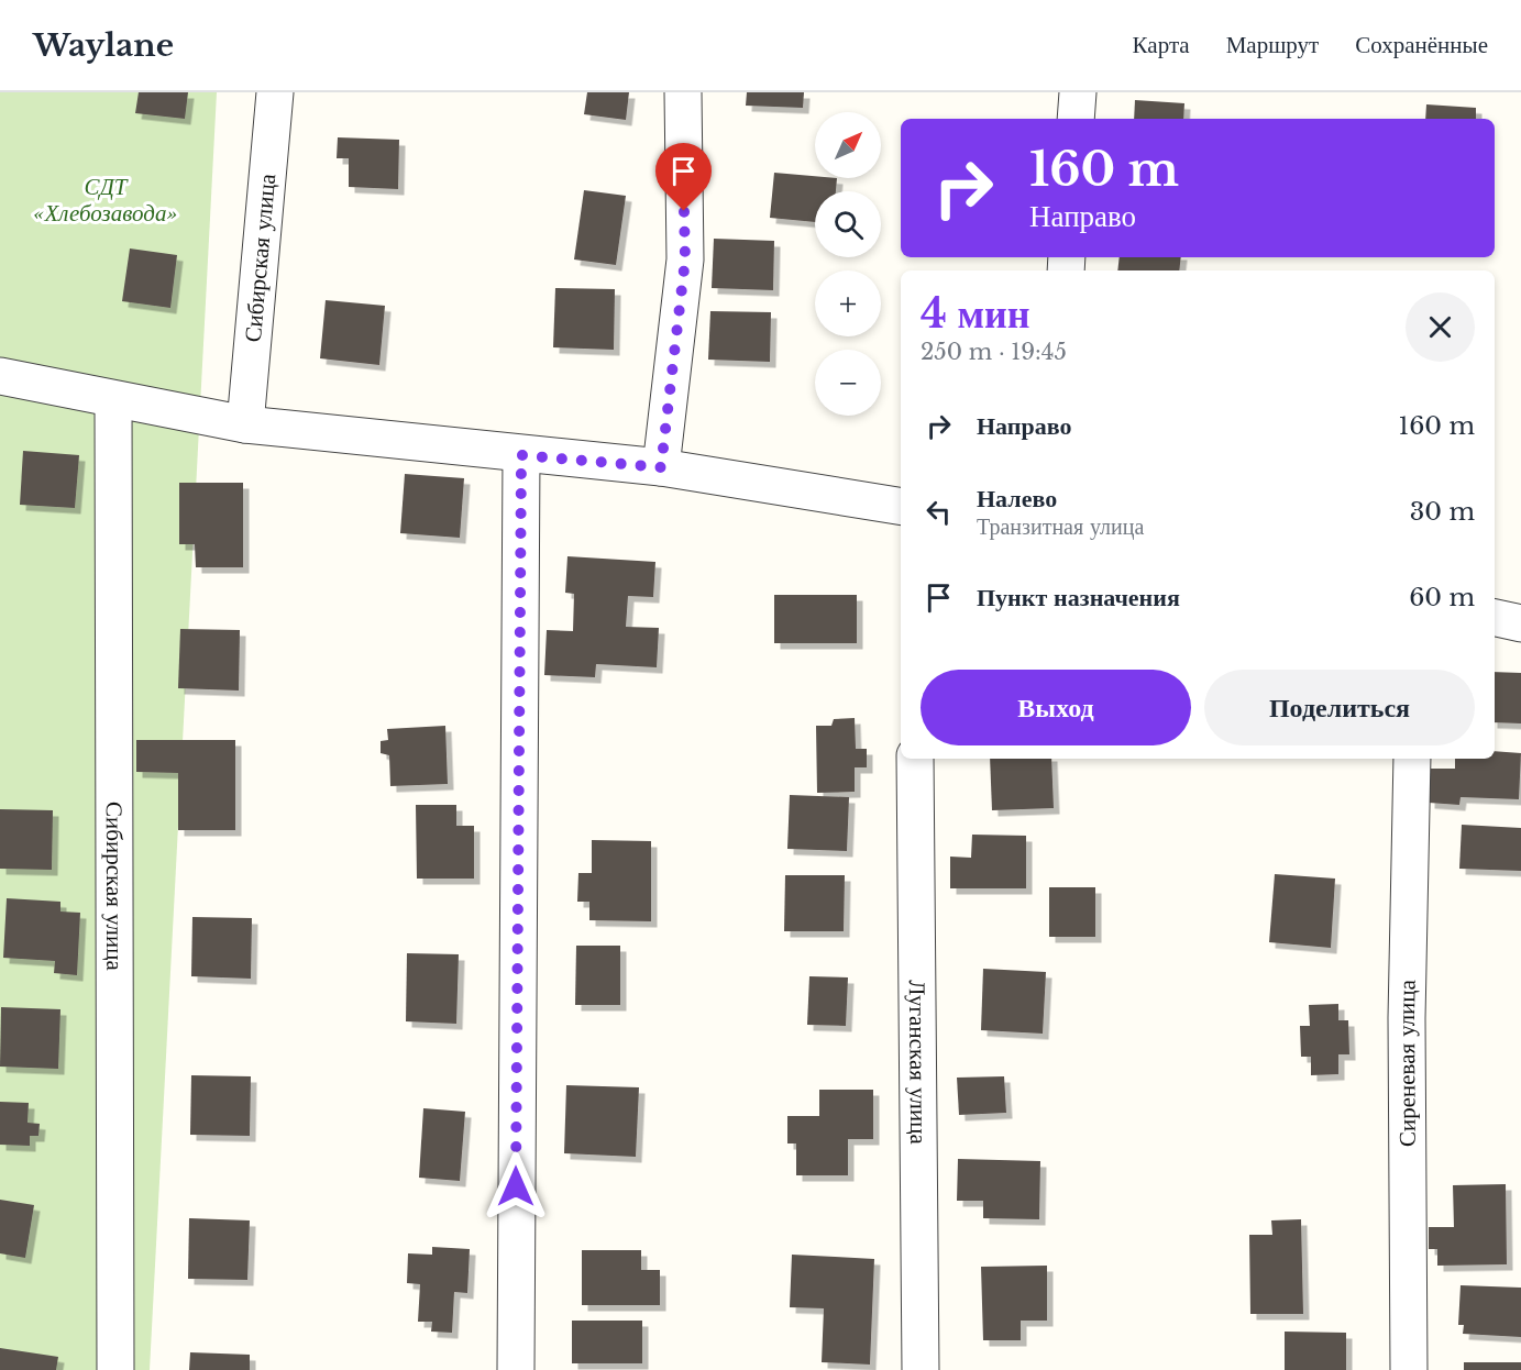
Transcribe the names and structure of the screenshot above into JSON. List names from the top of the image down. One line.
{"streets":{"street":["Сибирская улица","Луганская улица","Сиреневая улица"]},"parks":["СДТ «Хлебозавода»"],"north":"top right","page":{"header":"Waylane","nav":["Карта","Маршрут","Сохранённые"],"map_buttons":["+","−"],"turn":["160 m","Направо"],"heading":["4 мин","250 m · 19:45"],"list":[{"name":"Направо","value":"160 m"},{"name":"Налево","note":"Транзитная улица","value":"30 m"},{"name":"Пункт назначения","value":"60 m"}],"buttons":["Выход","Поделиться"]}}
